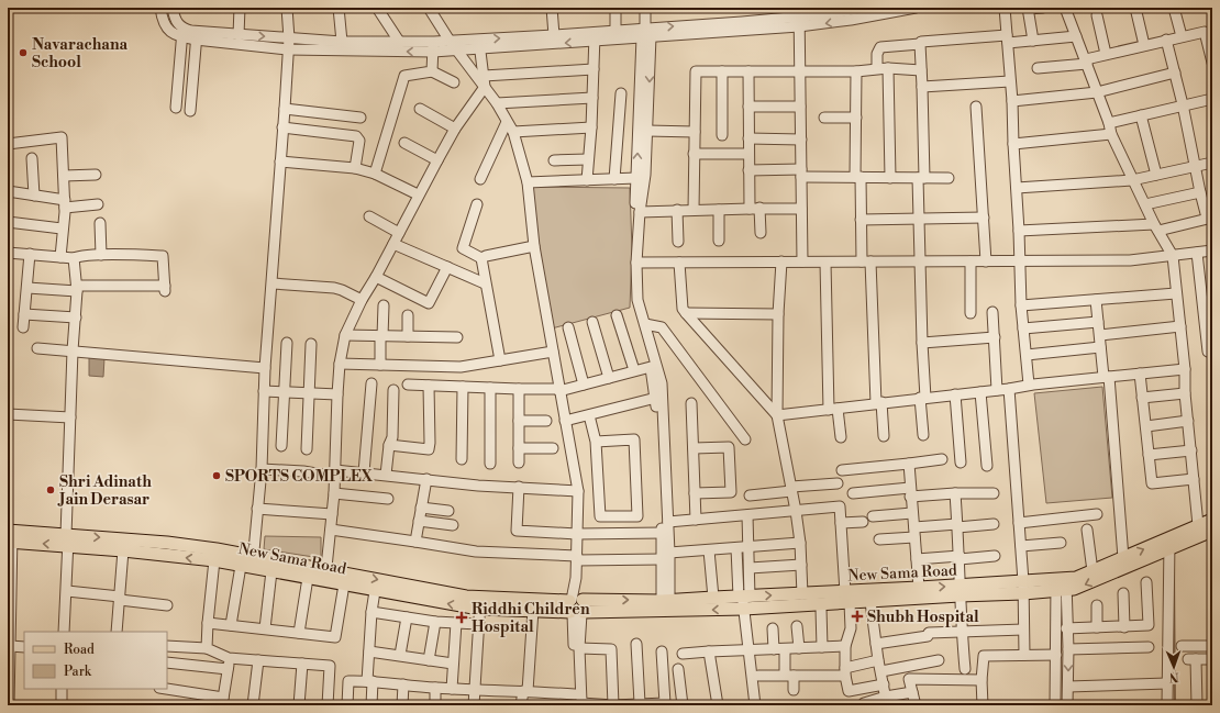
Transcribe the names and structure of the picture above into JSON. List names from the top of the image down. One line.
{"streets":{"main road":["New Sama Road"]},"places":{"other":["Navarachana School","SPORTS COMPLEX","Shri Adinath Jain Derasar"],"health":["Shubh Hospital","Riddhi Children Hospital"]},"legend":["Road","Park"],"north":"bottom"}
